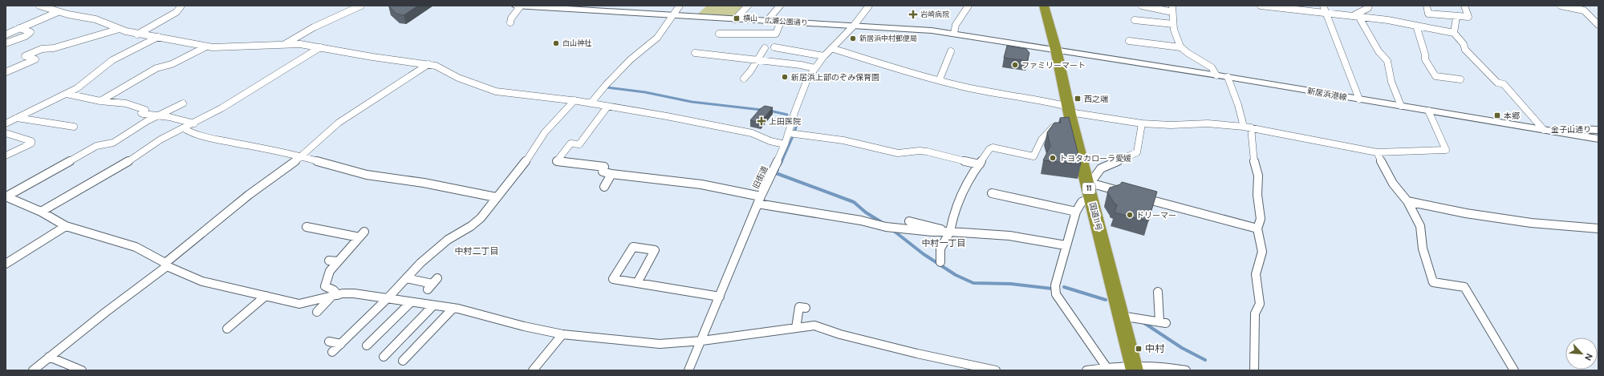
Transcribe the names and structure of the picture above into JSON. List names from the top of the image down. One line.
{"streets":{"highway":["11","国道11号"],"street":["広瀬公園通り","新居浜港線","金子山通り","旧街道"]},"crossings":[["広瀬公園通り","新居浜港線"],["広瀬公園通り","旧街道"],["広瀬公園通り","国道11号"],["新居浜港線","金子山通り"],["新居浜港線","国道11号"]],"districts":["中村一丁目","中村二丁目"],"places":{"health":["岩崎病院","上田医院"],"transit":["横山","西之端","本郷","中村"],"other":["新居浜中村郵便局","白山神社","ファミリーマート","新居浜上部のぞみ保育園","トヨタカローラ愛媛","ドリーマー"]},"north":"bottom right"}
